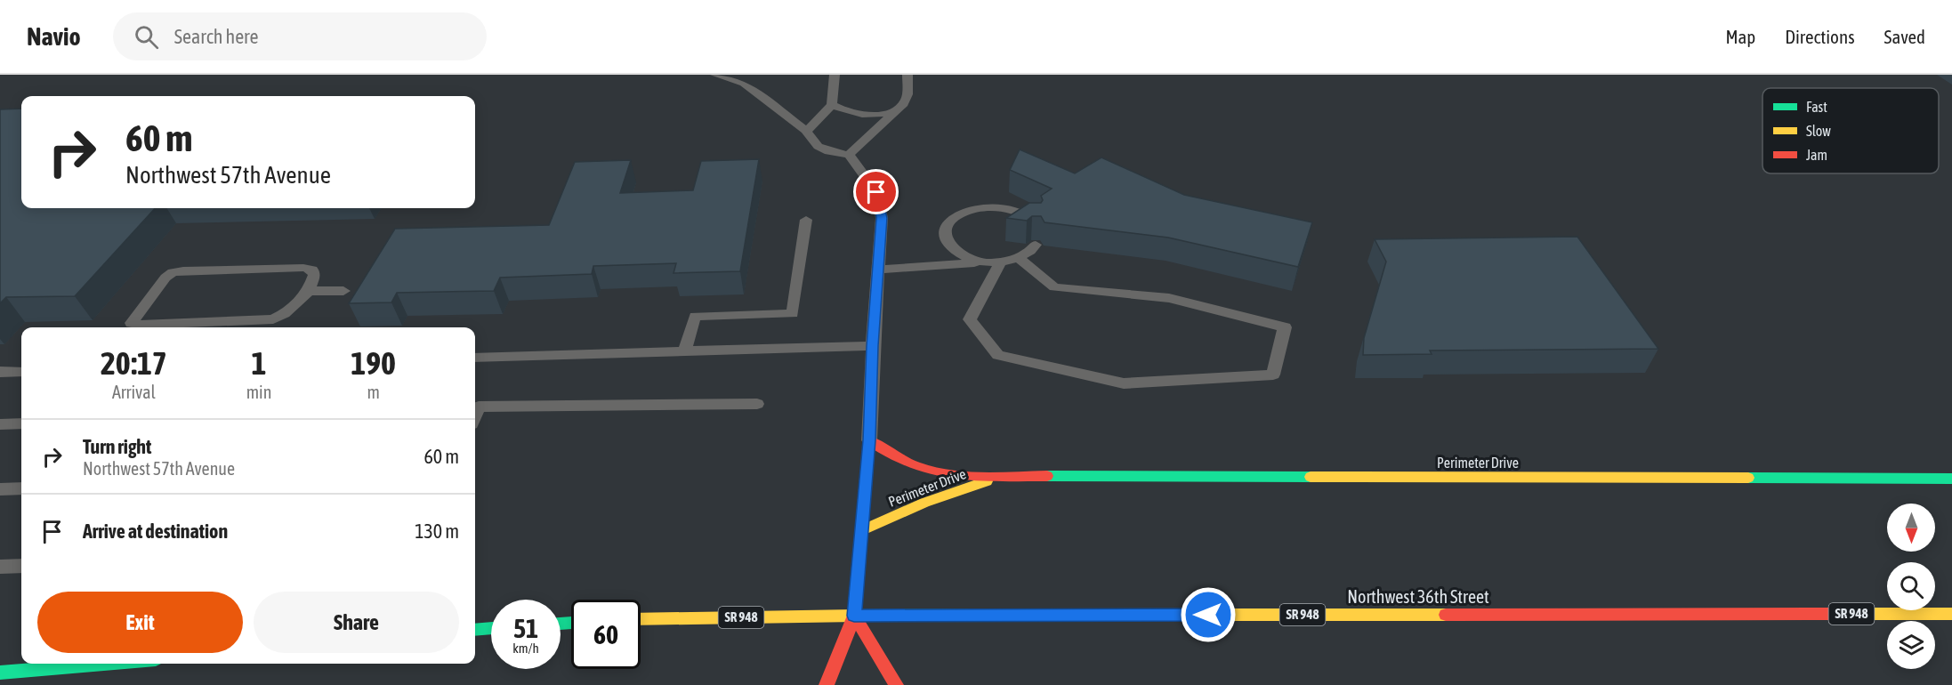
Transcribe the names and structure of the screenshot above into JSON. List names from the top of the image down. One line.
{"streets":{"main road":["Perimeter Drive","Northwest 36th Street","SR 948"]},"legend":["Fast","Slow","Jam"],"north":"bottom","page":{"header":"Navio","search":"Search here","nav":["Map","Directions","Saved"],"turn":["60 m","Northwest 57th Avenue"],"eta":["20:17","Arrival","1","min","190","m"],"list":[{"name":"Turn right","note":"Northwest 57th Avenue","value":"60 m"},{"name":"Arrive at destination","value":"130 m"}],"buttons":["Exit","Share"],"speed":"51 km/h","limit":"60"}}
